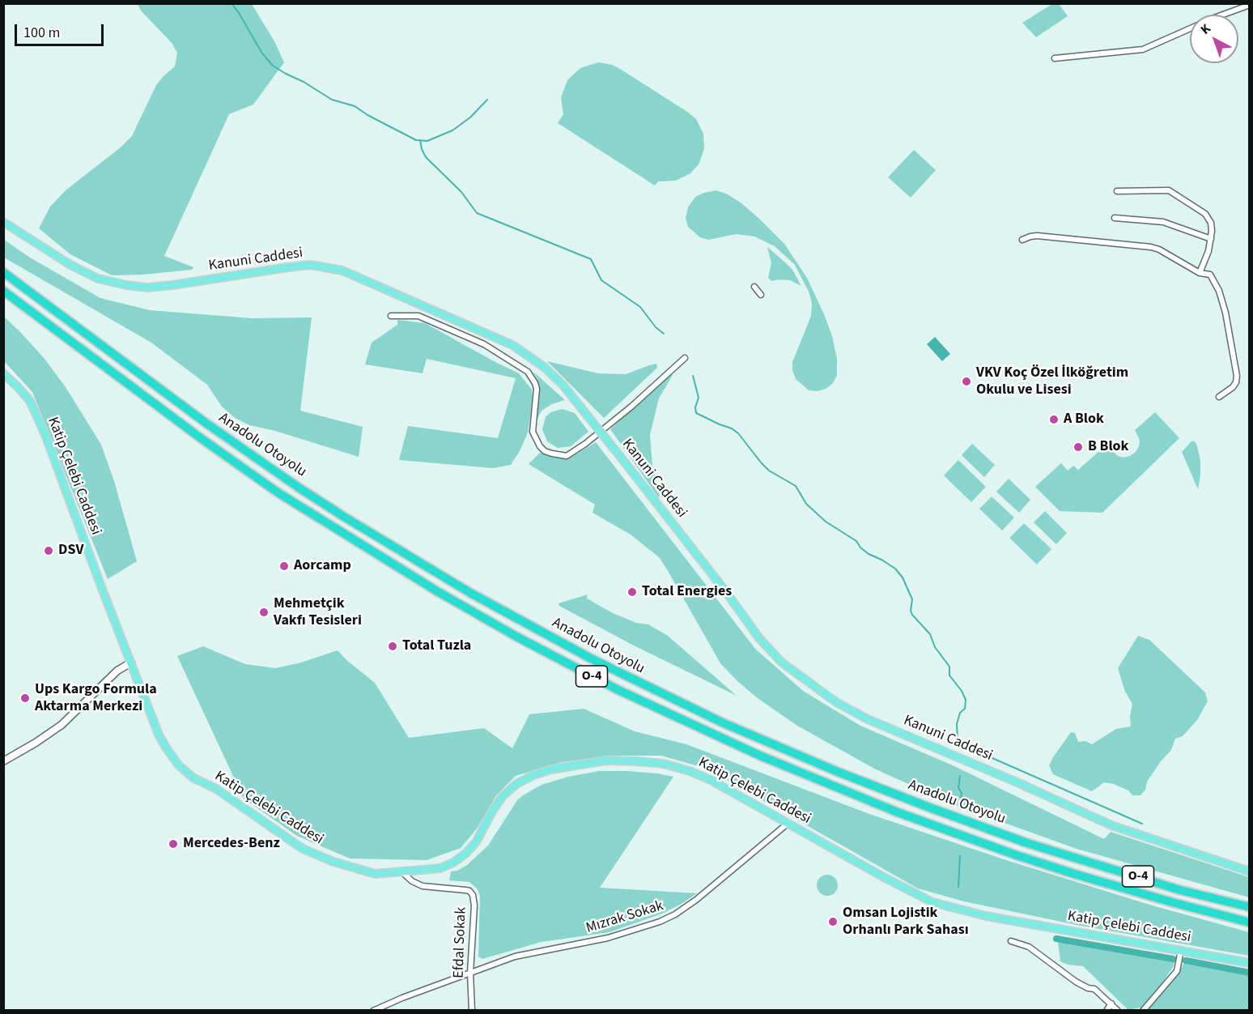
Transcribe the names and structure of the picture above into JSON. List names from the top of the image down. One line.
{"streets":{"highway":["Anadolu Otoyolu","O-4"],"main road":["Kanuni Caddesi","Katip Çelebi Caddesi"],"street":["Mızrak Sokak","Efdal Sokak"]},"crossings":[["Katip Çelebi Caddesi","Mızrak Sokak"],["Katip Çelebi Caddesi","Efdal Sokak"],["Mızrak Sokak","Efdal Sokak"]],"places":["VKV Koç Özel İlköğretim Okulu ve Lisesi","A Blok","B Blok","DSV","Aorcamp","Total Energies","Mehmetçik Vakfı Tesisleri","Total Tuzla","Ups Kargo Formula Aktarma Merkezi","Mercedes-Benz","Omsan Lojistik Orhanlı Park Sahası"],"scale_bar":"100 m","north":"top left"}
